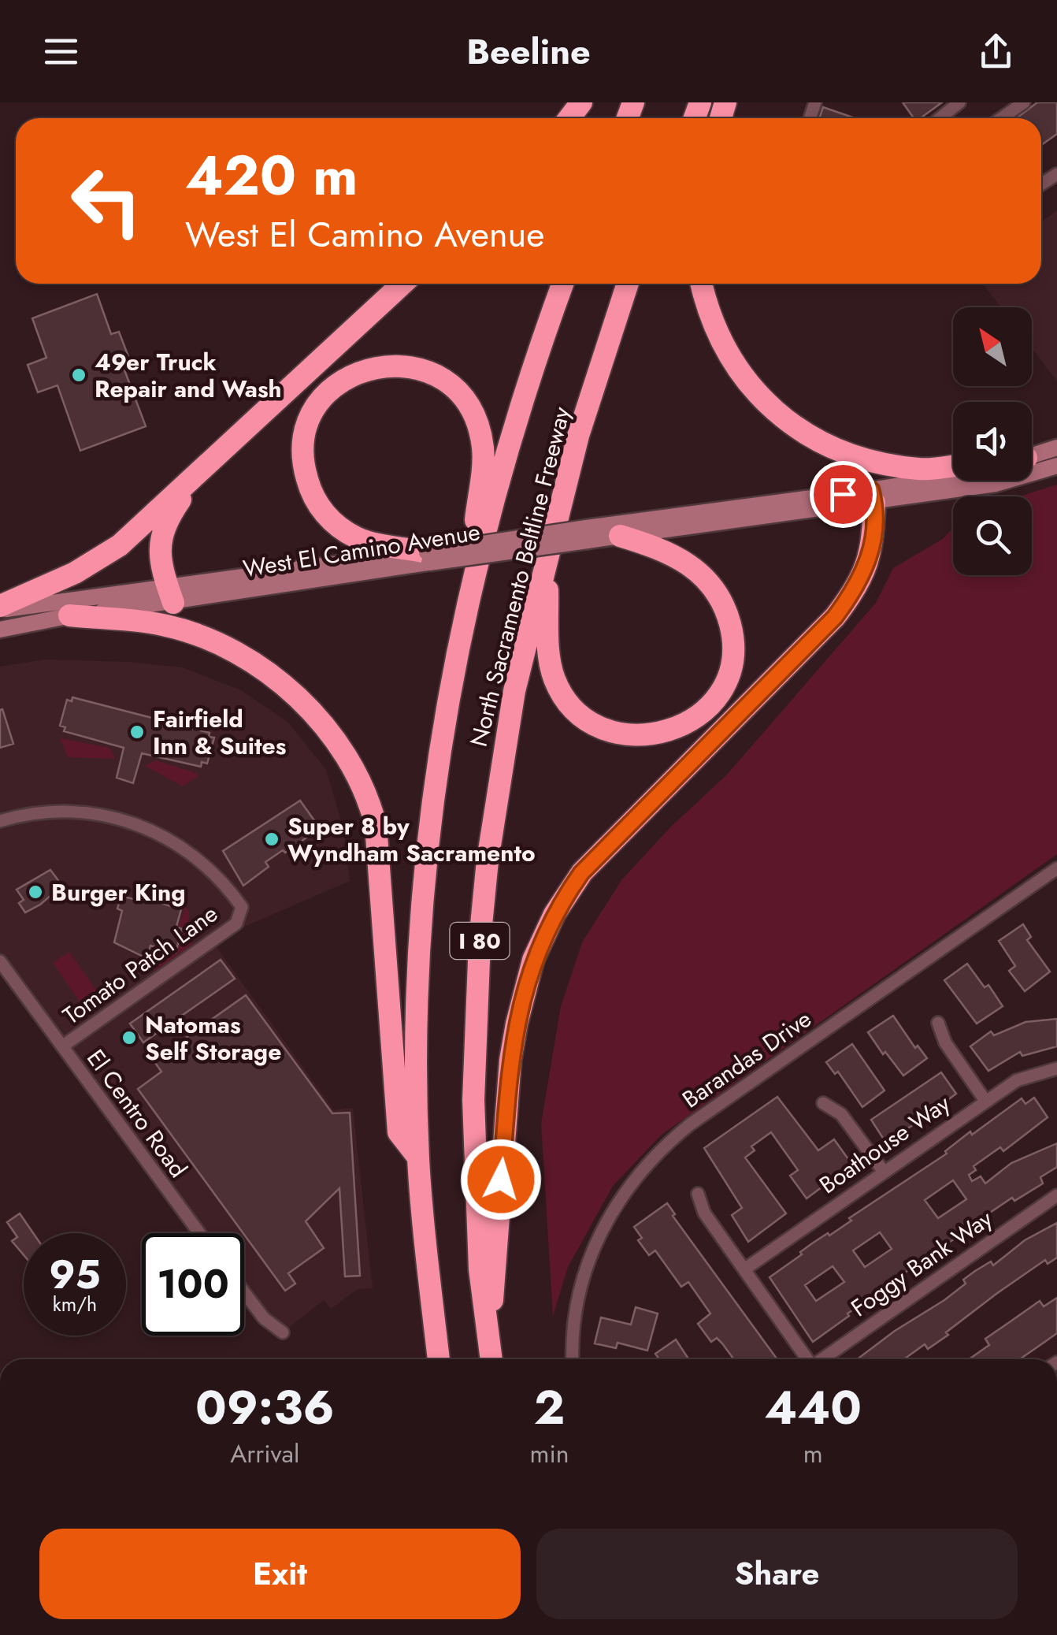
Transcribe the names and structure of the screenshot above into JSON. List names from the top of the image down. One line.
{"streets":{"highway":["North Sacramento Beltline Freeway","I 80"],"main road":["West El Camino Avenue"],"street":["Tomato Patch Lane","Barandas Drive","El Centro Road","Boathouse Way","Foggy Bank Way"]},"crossings":[["Tomato Patch Lane","El Centro Road"]],"places":["49er Truck Repair and Wash","Fairfield Inn & Suites","Super 8 by Wyndham Sacramento","Burger King","Natomas Self Storage"],"north":"top left","page":{"header":"Beeline","turn":["420 m","West El Camino Avenue"],"speed":"95 km/h","limit":"100","eta":["09:36","Arrival","2","min","440","m"],"buttons":["Exit","Share"]}}
